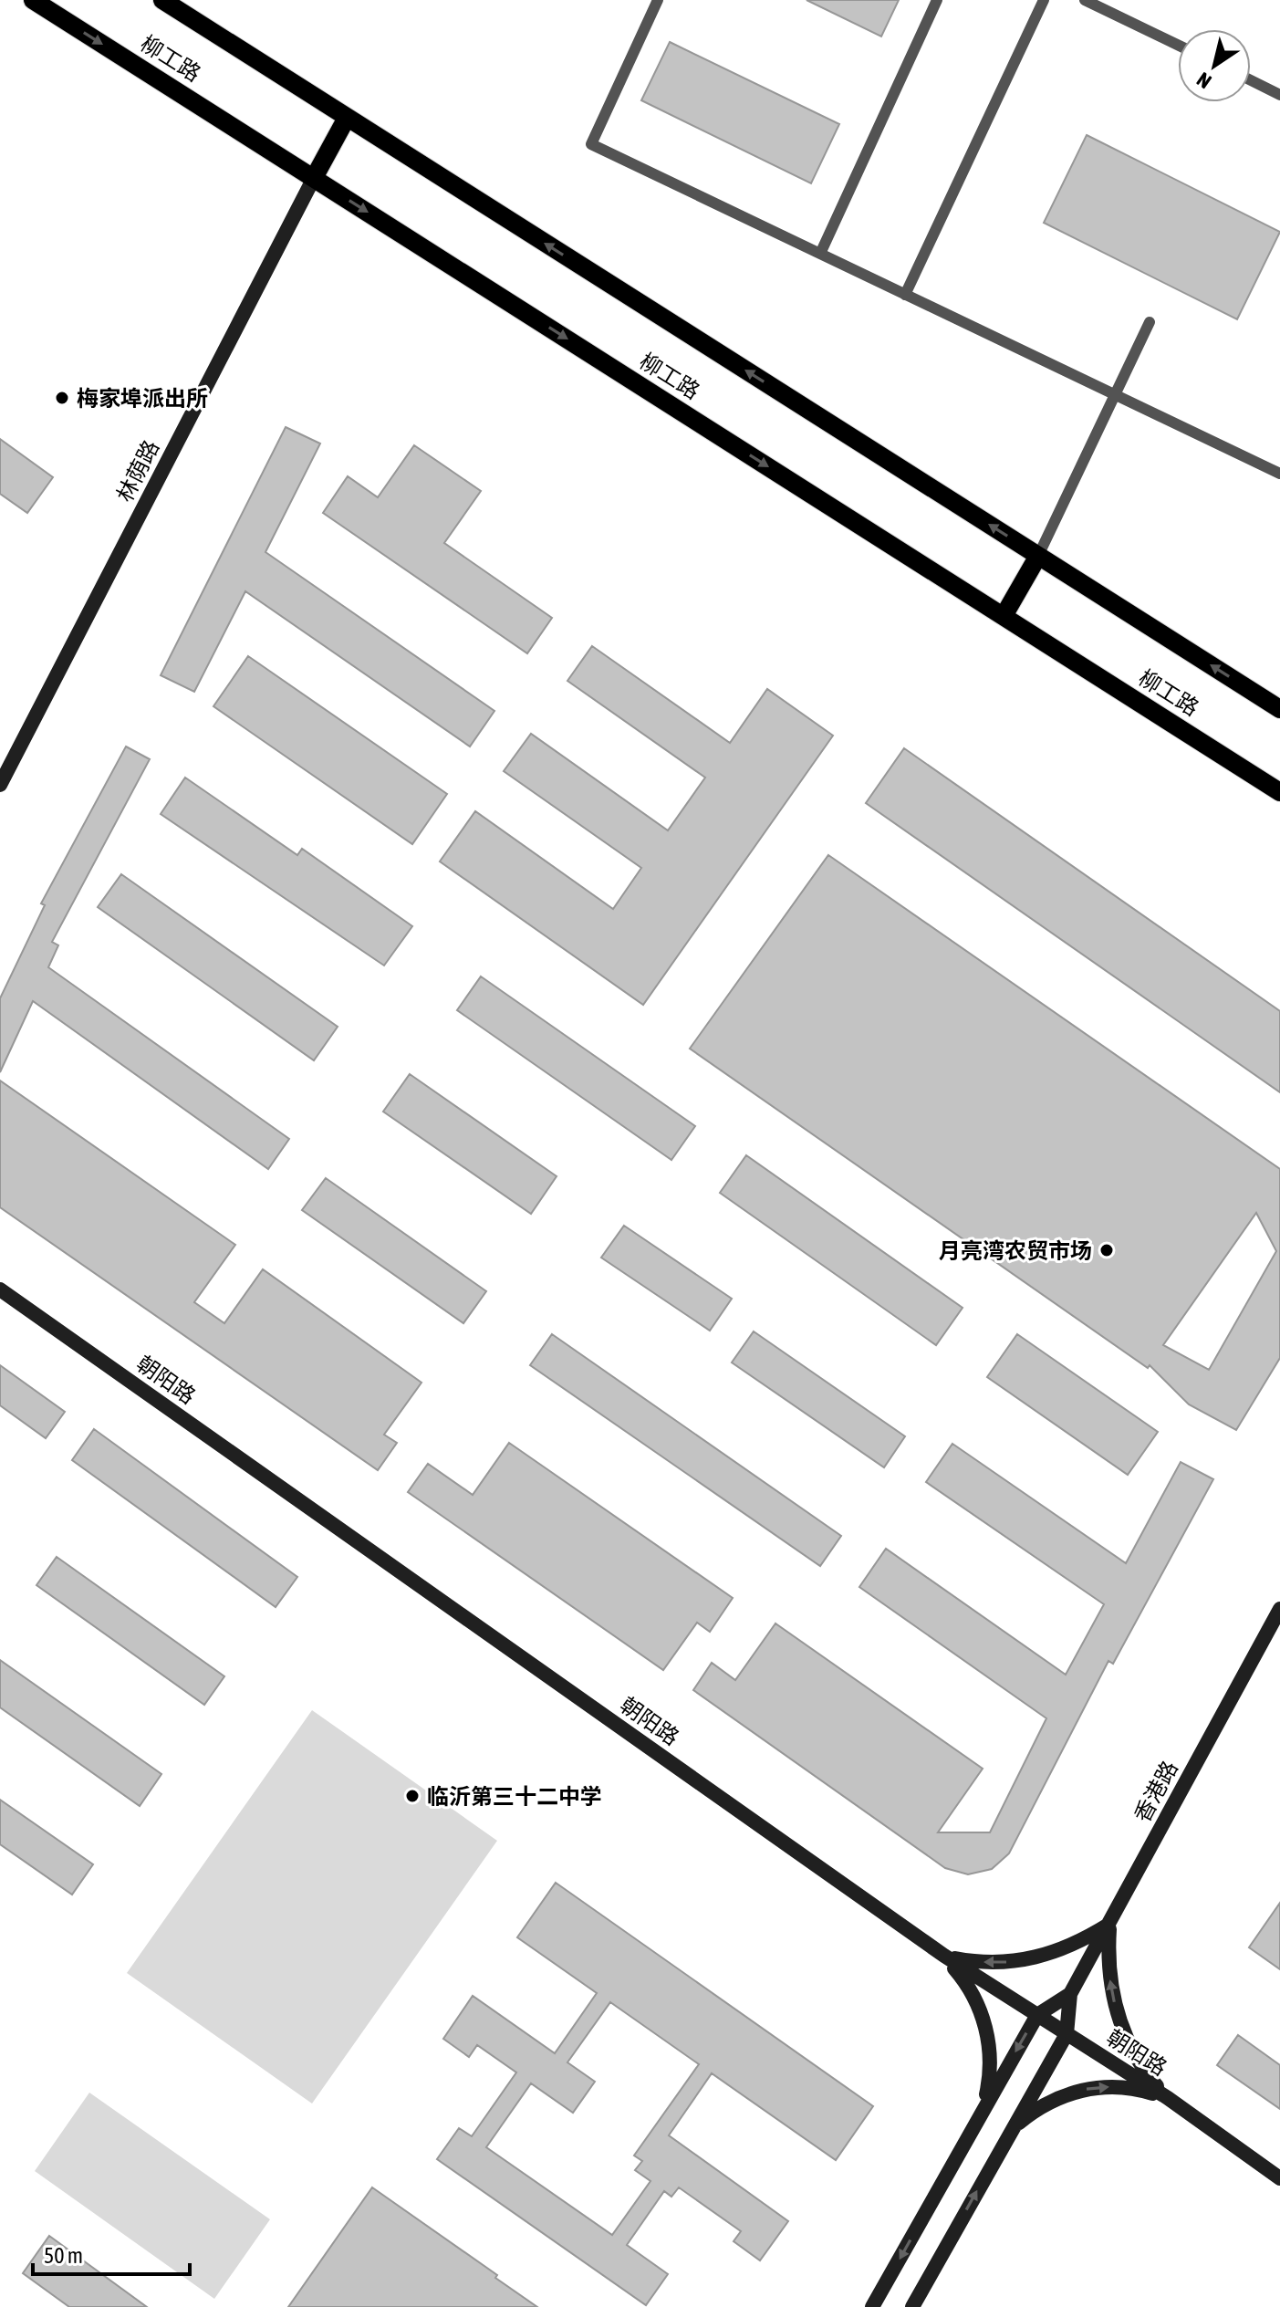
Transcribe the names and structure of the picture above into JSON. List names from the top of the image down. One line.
{"streets":{"main road":["柳工路"],"street":["林荫路","朝阳路","香港路"]},"crossings":[["柳工路","林荫路"],["朝阳路","香港路"]],"places":["梅家埠派出所","月亮湾农贸市场","临沂第三十二中学"],"scale_bar":"50 m","north":"bottom left"}
